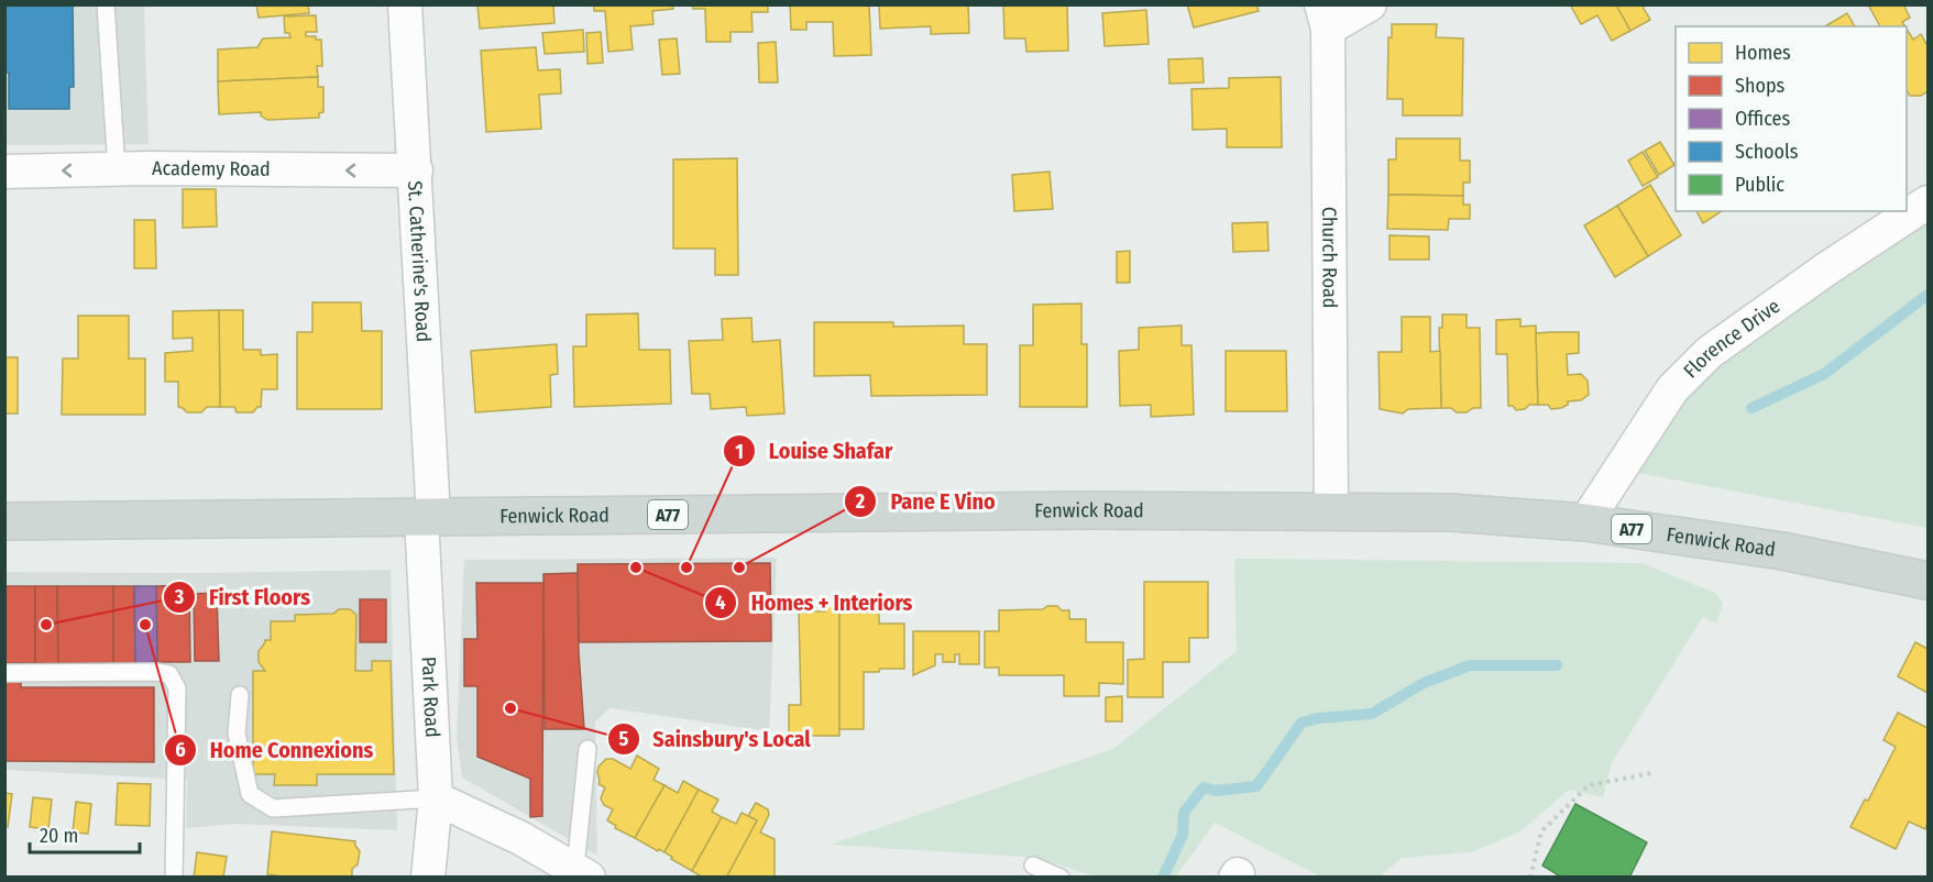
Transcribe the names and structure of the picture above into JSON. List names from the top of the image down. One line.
{"streets":{"main road":["Fenwick Road","A77"],"street":["Academy Road","Church Road","St. Catherine's Road","Florence Drive","Park Road"]},"crossings":[["Academy Road","St. Catherine's Road"],["Church Road","Fenwick Road"],["St. Catherine's Road","Fenwick Road"],["St. Catherine's Road","Park Road"],["Florence Drive","Fenwick Road"],["Fenwick Road","Park Road"]],"one_way":["Academy Road"],"places":["Homes + Interiors","Louise Shafar","Pane E Vino","First Floors","Home Connexions","Sainsbury's Local"],"legend":["Homes","Shops","Offices","Schools","Public"],"scale_bar":"20 m"}
